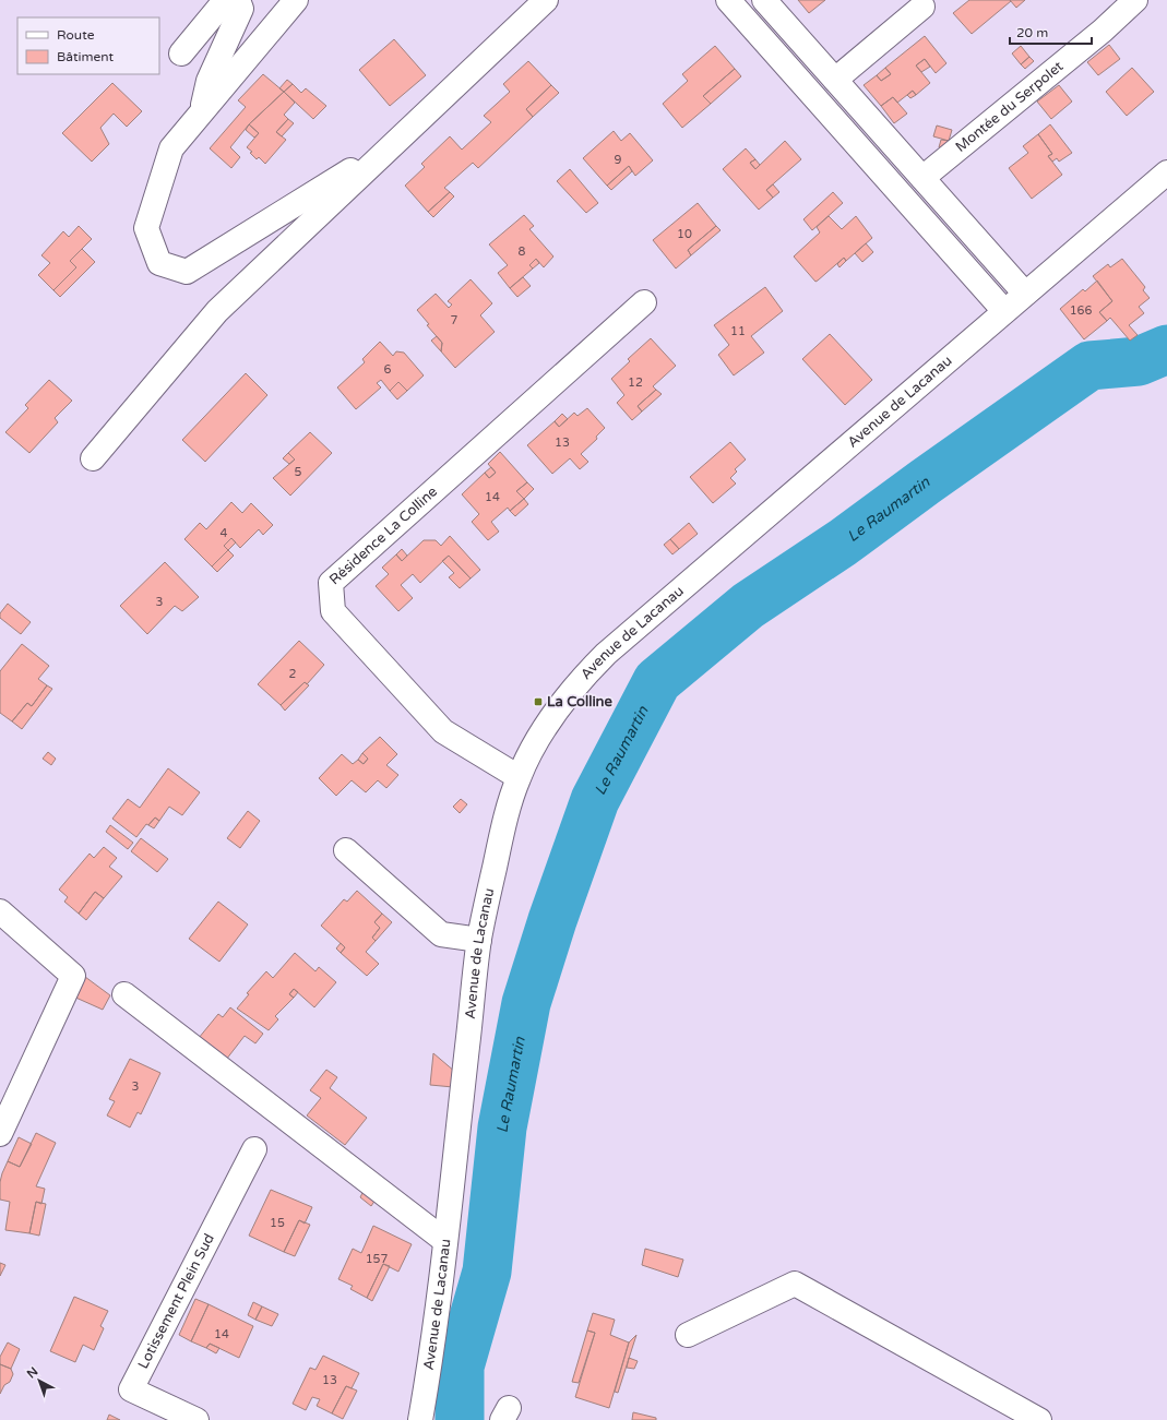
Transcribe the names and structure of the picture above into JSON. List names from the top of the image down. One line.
{"streets":{"street":["Montée du Serpolet","Avenue de Lacanau","Résidence La Colline","Lotissement Plein Sud"]},"crossings":[["Avenue de Lacanau","Résidence La Colline"]],"water":["Le Raumartin"],"places":{"transit":["La Colline"]},"house_numbers":["9","10","8","166","7","11","6","12","13","5","14","4","3","2","3","15","157","14","13"],"legend":["Route","Bâtiment"],"scale_bar":"20 m","north":"top left"}
